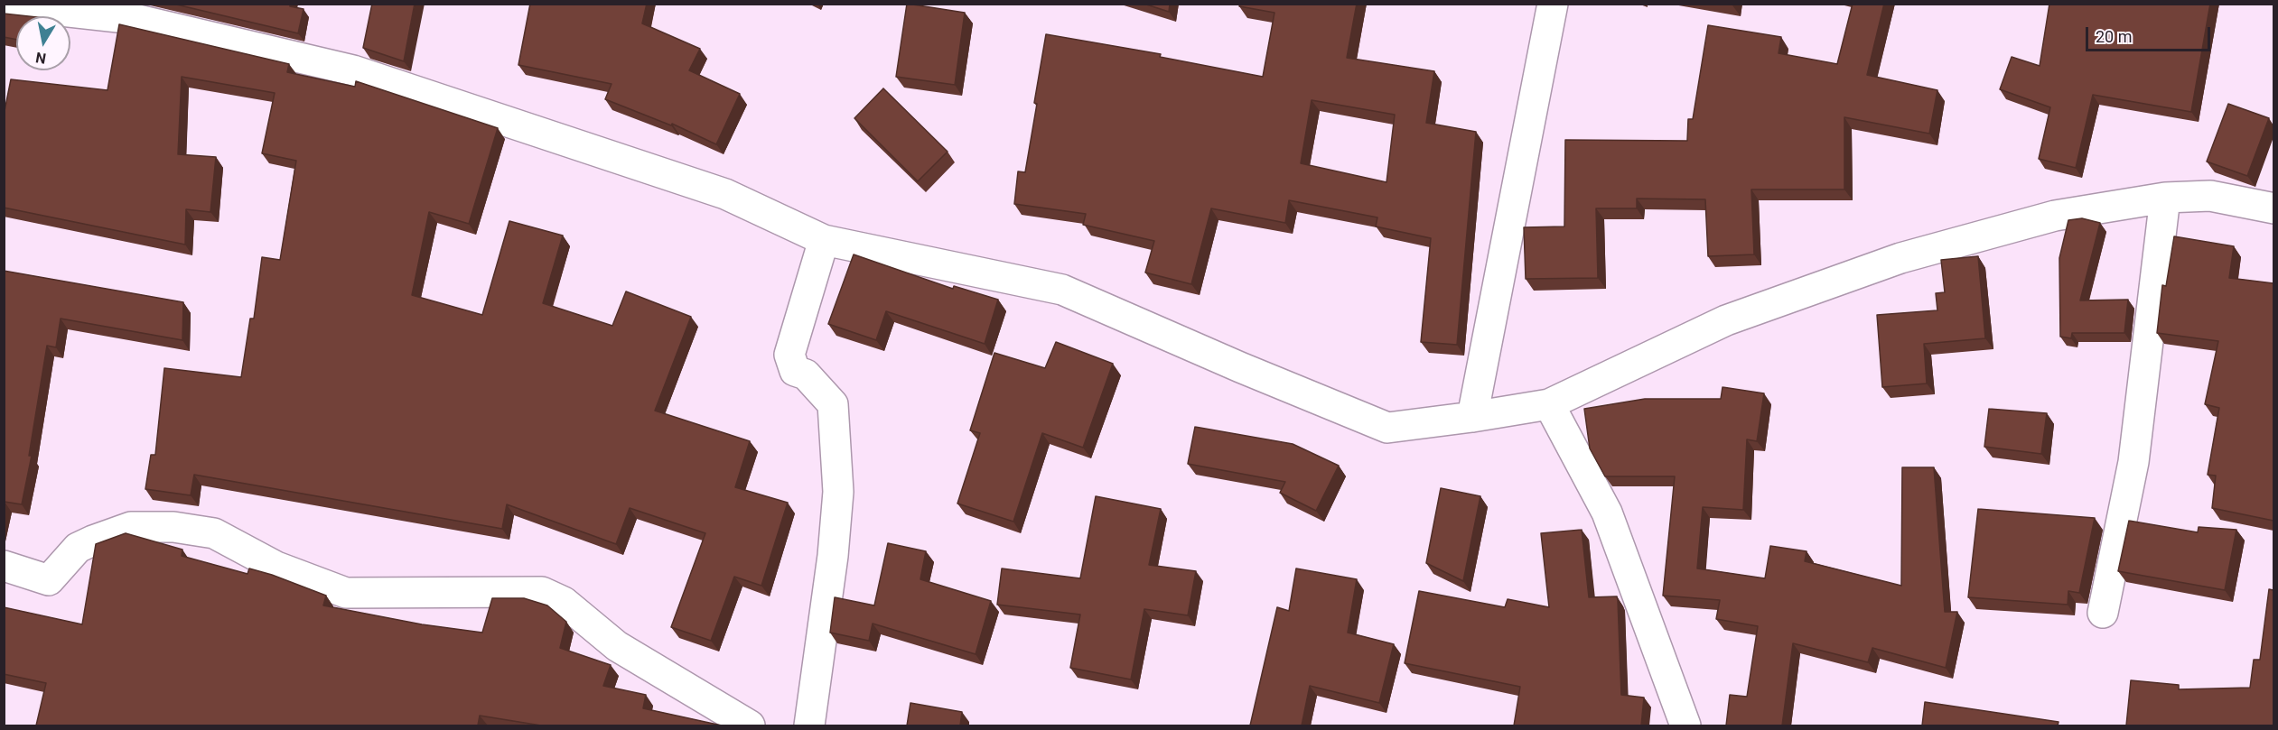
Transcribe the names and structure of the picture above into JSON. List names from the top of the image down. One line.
{"scale_bar":"20 m","north":"bottom"}
